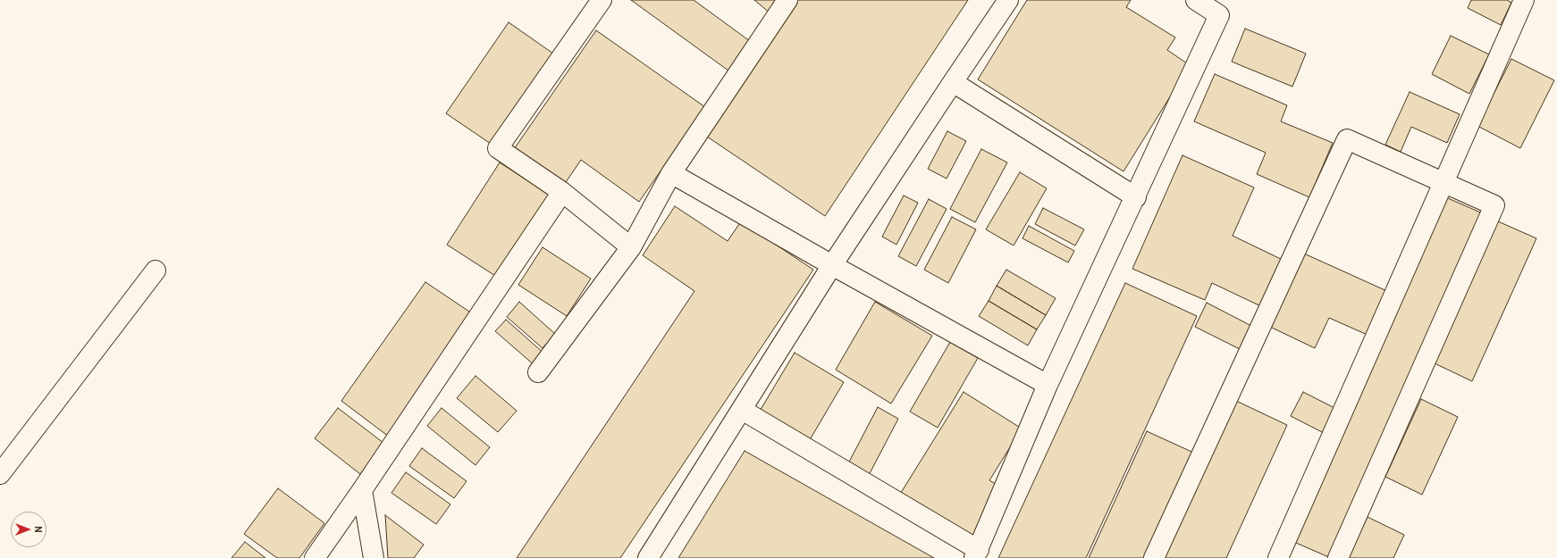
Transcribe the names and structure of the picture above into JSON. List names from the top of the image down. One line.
{"north":"right"}
